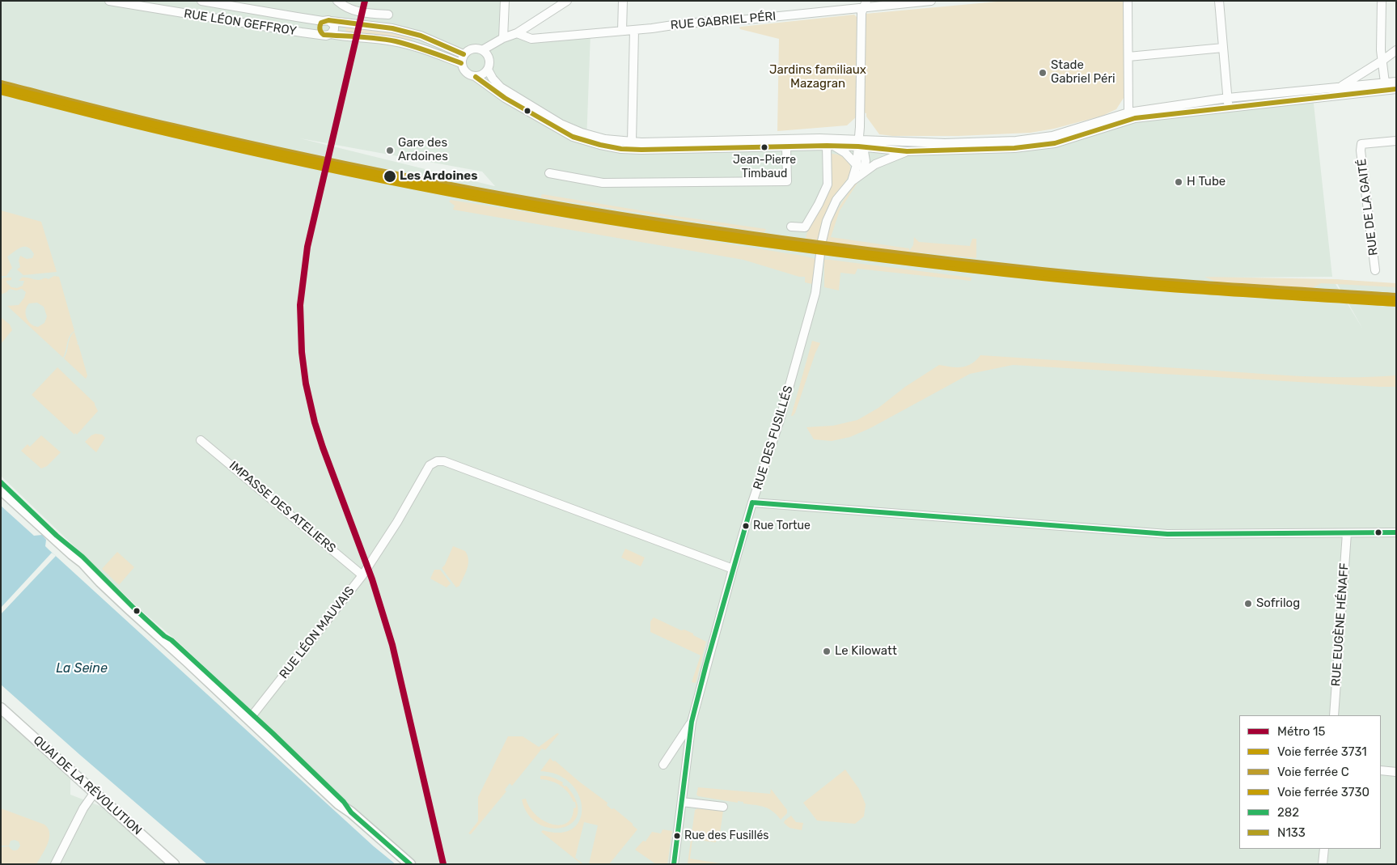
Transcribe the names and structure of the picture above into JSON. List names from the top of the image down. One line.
{"streets":{"main road":["QUAI DE LA RÉVOLUTION"],"street":["RUE GABRIEL PÉRI","RUE LÉON GEFFROY","RUE DE LA GAITÉ","RUE DES FUSILLÉS","IMPASSE DES ATELIERS","RUE EUGÈNE HÉNAFF","RUE LÉON MAUVAIS"]},"crossings":[["RUE DES FUSILLÉS","RUE LÉON MAUVAIS"],["IMPASSE DES ATELIERS","RUE LÉON MAUVAIS"]],"water":["La Seine"],"parks":["Jardins familiaux Mazagran"],"places":["Stade Gabriel Péri","Jean-Pierre Timbaud","Gare des Ardoines","Les Ardoines","H Tube","Rue Tortue","Sofrilog","Le Kilowatt","Rue des Fusillés"],"lines":["metro line 15","transit line N133","rail line C","rail line 3730","rail line 3731","transit line 282"],"legend":["Métro 15","Voie ferrée 3731","Voie ferrée C","Voie ferrée 3730","282","N133"]}
